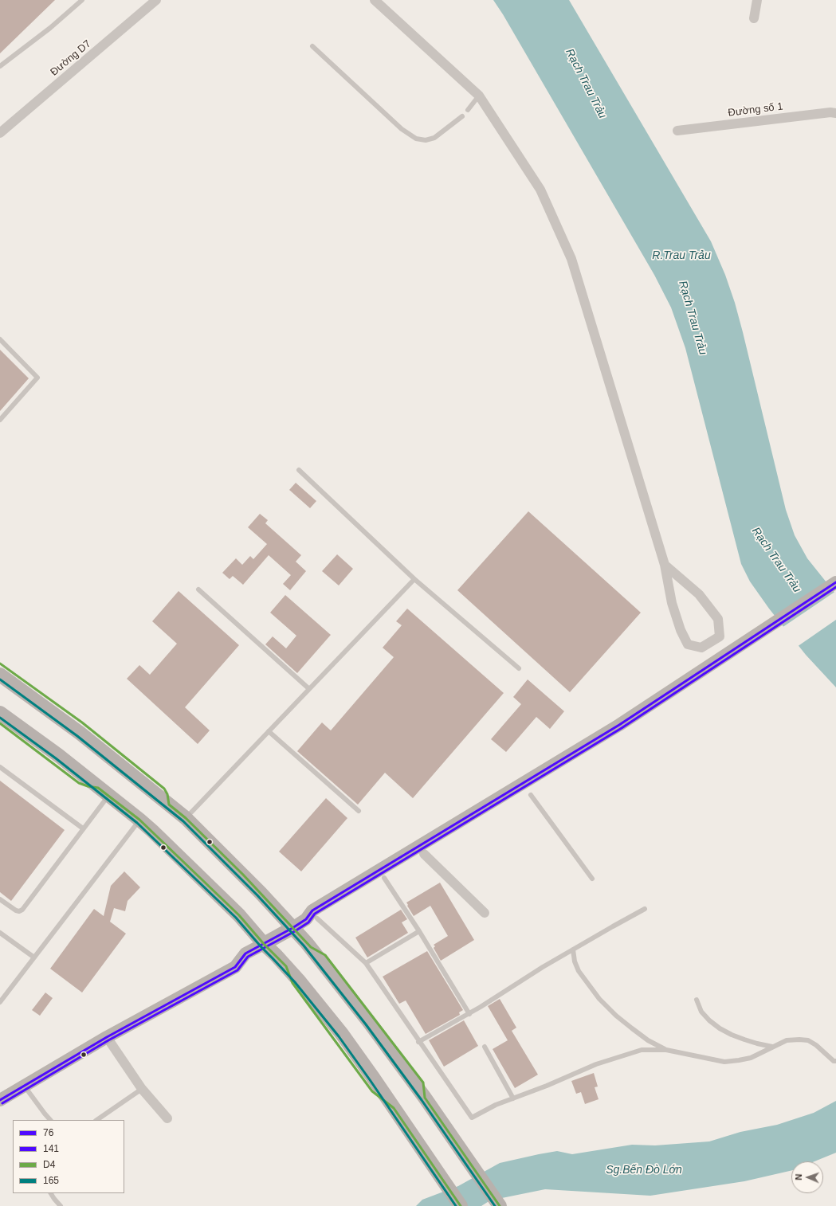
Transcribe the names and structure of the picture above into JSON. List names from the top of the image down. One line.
{"streets":{"street":["Đường D7","Đường số 1"]},"water":["Rạch Trau Trảu","R.Trau Trảu","Sg.Bến Đò Lớn"],"lines":["transit line 76","transit line 141","transit line D4","transit line 165"],"legend":["76","141","D4","165"],"north":"left"}
